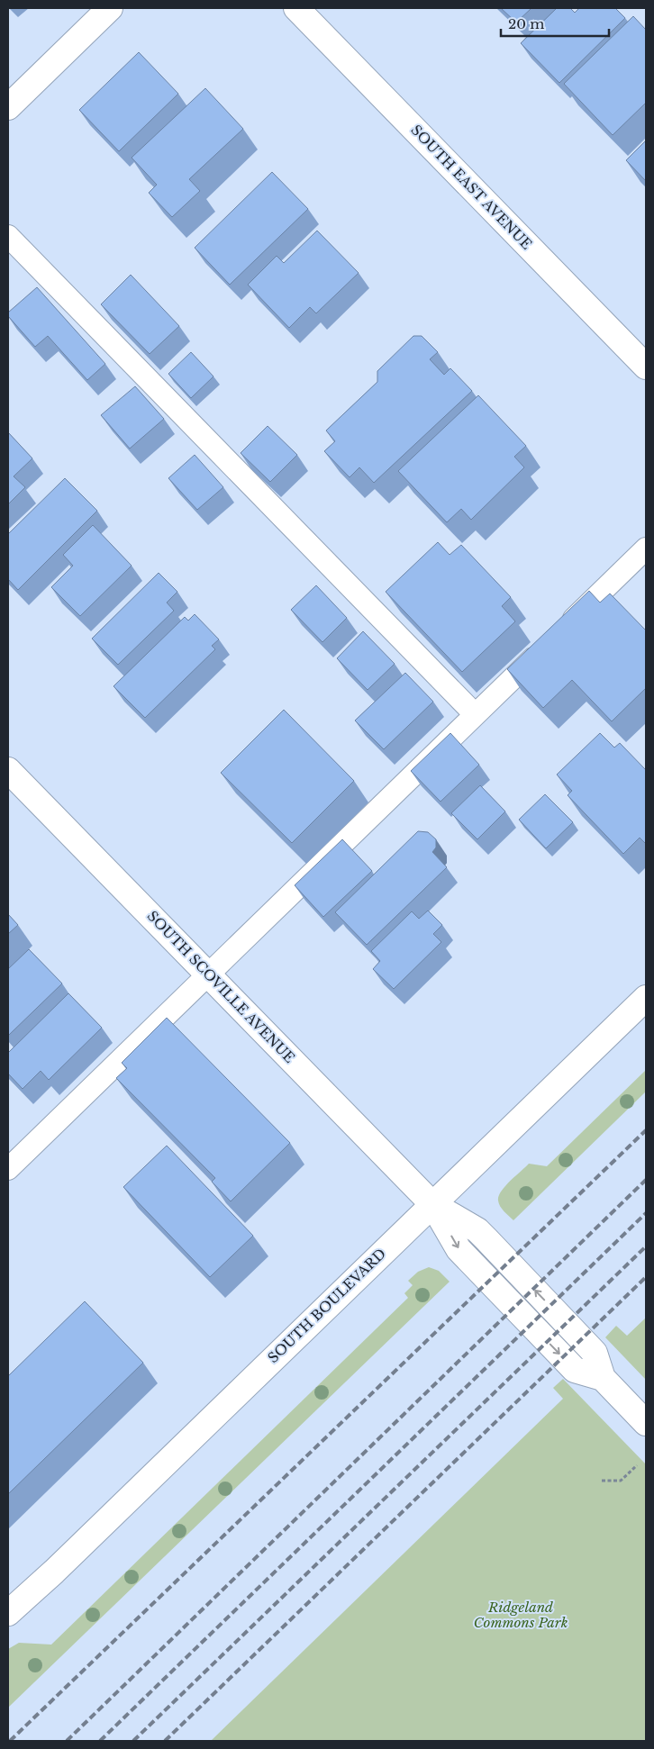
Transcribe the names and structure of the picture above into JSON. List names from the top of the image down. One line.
{"streets":{"street":["SOUTH EAST AVENUE","SOUTH SCOVILLE AVENUE","SOUTH BOULEVARD"]},"crossings":[["SOUTH SCOVILLE AVENUE","SOUTH BOULEVARD"]],"parks":["Ridgeland Commons Park"],"scale_bar":"20 m"}
